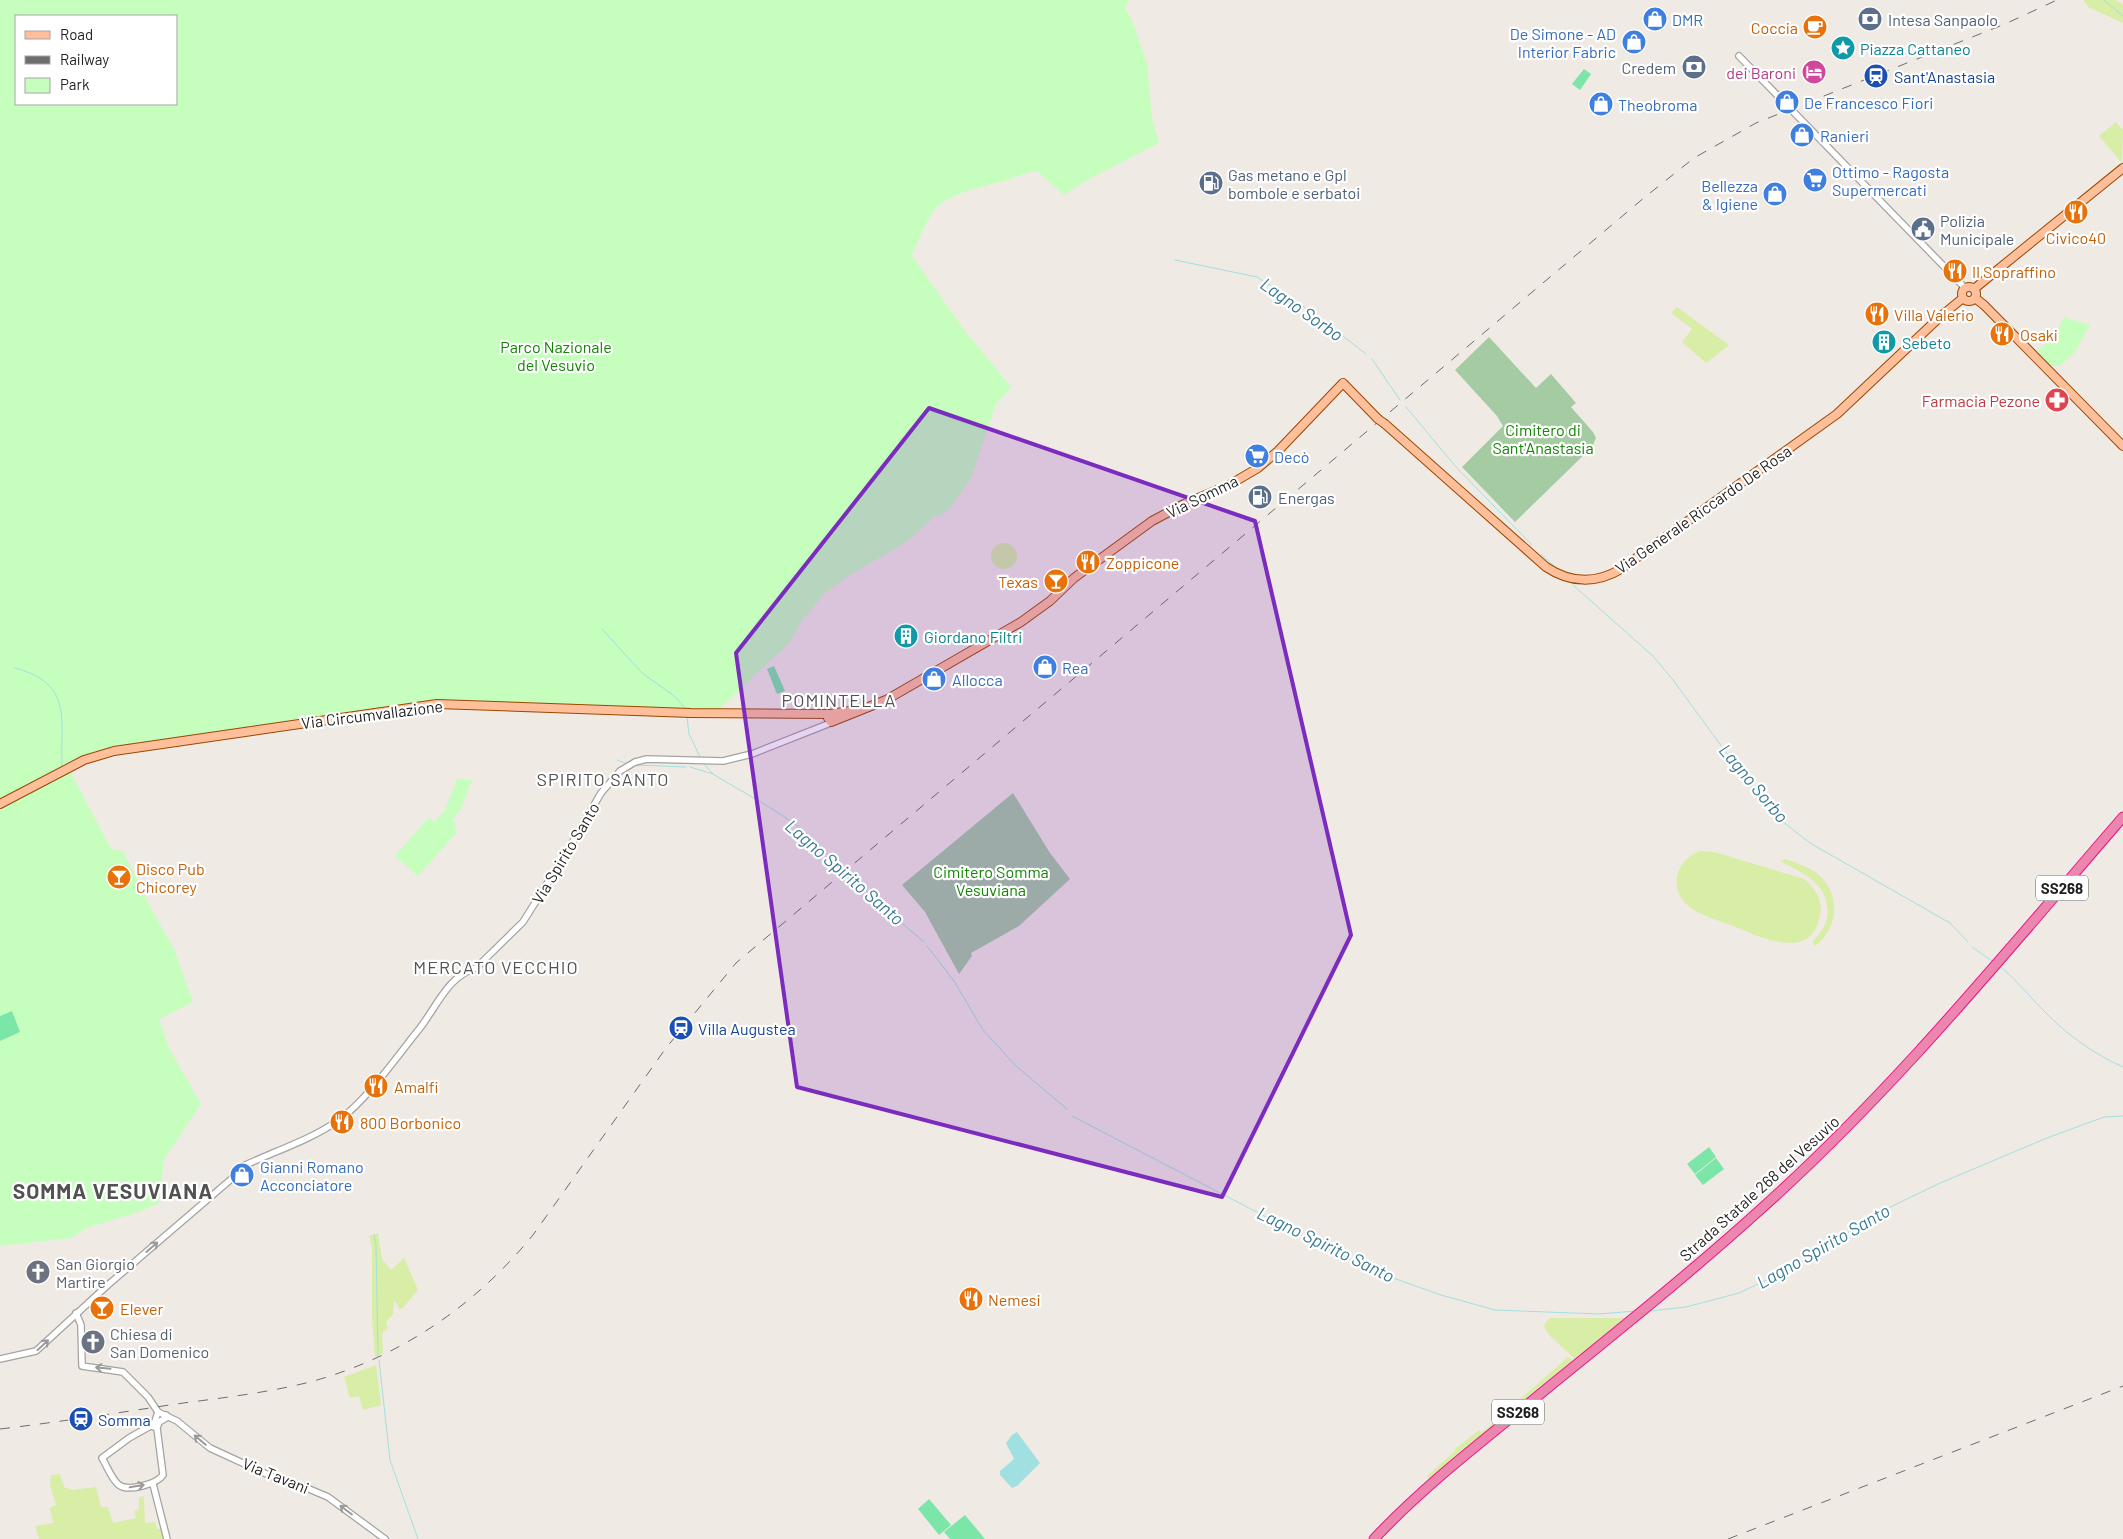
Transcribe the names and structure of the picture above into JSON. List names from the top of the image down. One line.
{"streets":{"highway":["SS268","Strada Statale 268 del Vesuvio"],"main road":["Via Somma","Via Generale Riccardo De Rosa","Via Circumvallazione"],"street":["Via Spirito Santo","Via Tavani"]},"crossings":[["Via Somma","Via Generale Riccardo De Rosa"],["Via Somma","Via Circumvallazione"],["Via Somma","Via Spirito Santo"],["Via Circumvallazione","Via Spirito Santo"]],"one_way":["Via Spirito Santo","Via Tavani"],"districts":["POMINTELLA","SPIRITO SANTO","MERCATO VECCHIO","SOMMA VESUVIANA"],"water":["Lagno Sorbo","Lagno Spirito Santo"],"parks":["Parco Nazionale del Vesuvio","Cimitero di Sant'Anastasia","Cimitero Somma Vesuviana"],"places":{"shop":["DMR","De Simone - AD Interior Fabric","De Francesco Fiori","Theobroma","Ranieri","Bellezza & Igiene","Rea","Allocca","Gianni Romano Acconciatore"],"bank":["Intesa Sanpaolo","Credem"],"cafe":["Coccia"],"place":["Piazza Cattaneo"],"hotel":["dei Baroni"],"station":["Sant'Anastasia","Villa Augustea","Somma"],"supermarket":["Ottimo - Ragosta Supermercati","Decò"],"fuel station":["Gas metano e Gpl bombole e serbatoi","Energas"],"restaurant":["Civico40","Il Sopraffino","Villa Valerio","Osaki","Zoppicone","Amalfi","800 Borbonico","Nemesi"],"public building":["Polizia Municipale"],"building":["Sebeto","Giordano Filtri"],"pharmacy":["Farmacia Pezone"],"bar":["Texas","Disco Pub Chicorey","Elever"],"church":["San Giorgio Martire","Chiesa di San Domenico"]},"legend":["Road","Railway","Park"]}
